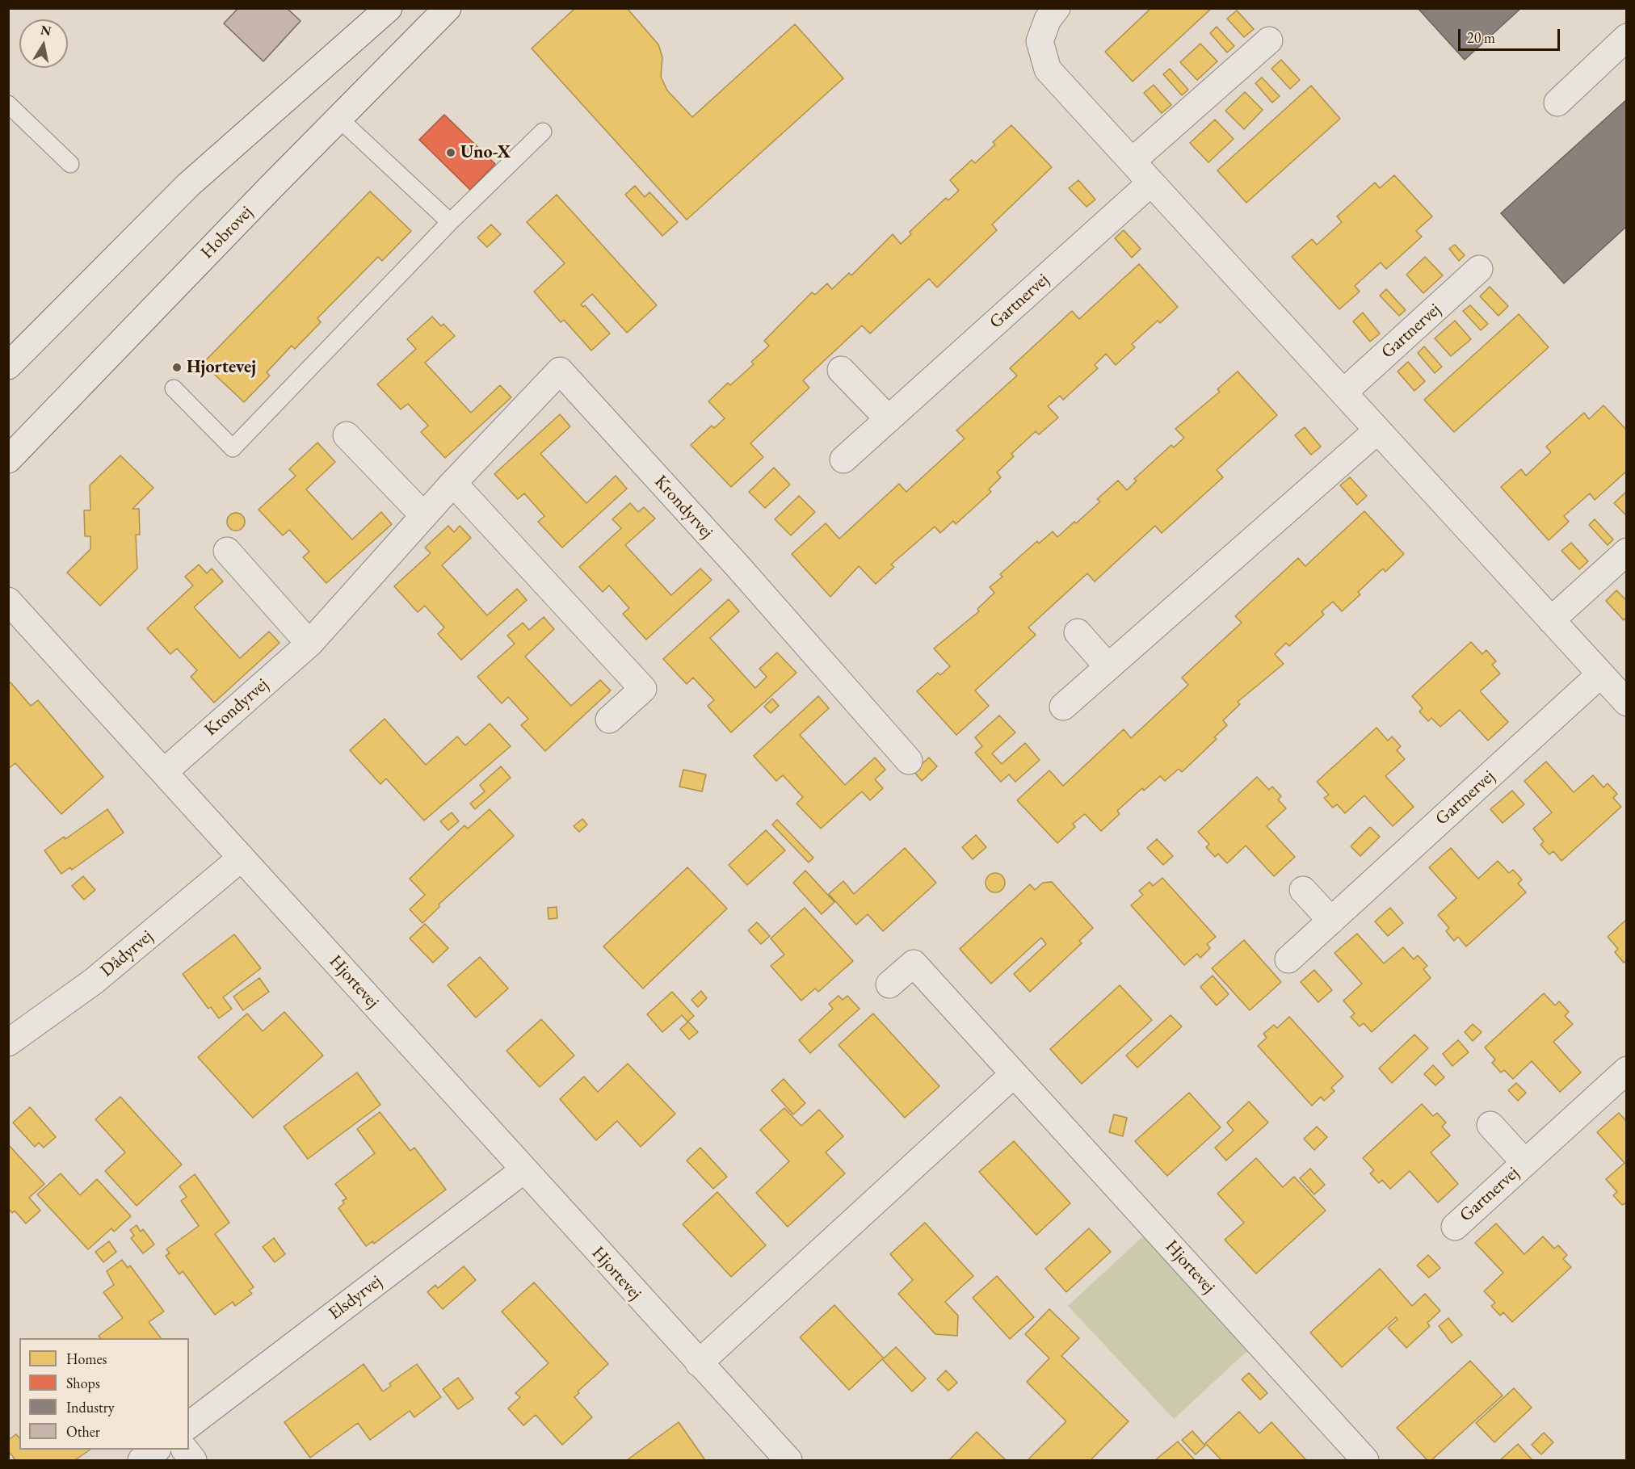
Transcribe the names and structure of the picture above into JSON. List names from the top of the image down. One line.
{"streets":{"street":["Hobrovej","Gartnervej","Krondyrvej","Dådyrvej","Hjortevej","Elsdyrvej"]},"crossings":[["Krondyrvej","Hjortevej"],["Dådyrvej","Hjortevej"],["Hjortevej","Elsdyrvej"]],"places":["Uno-X","Hjortevej"],"legend":["Homes","Shops","Industry","Other"],"scale_bar":"20 m","north":"top"}
